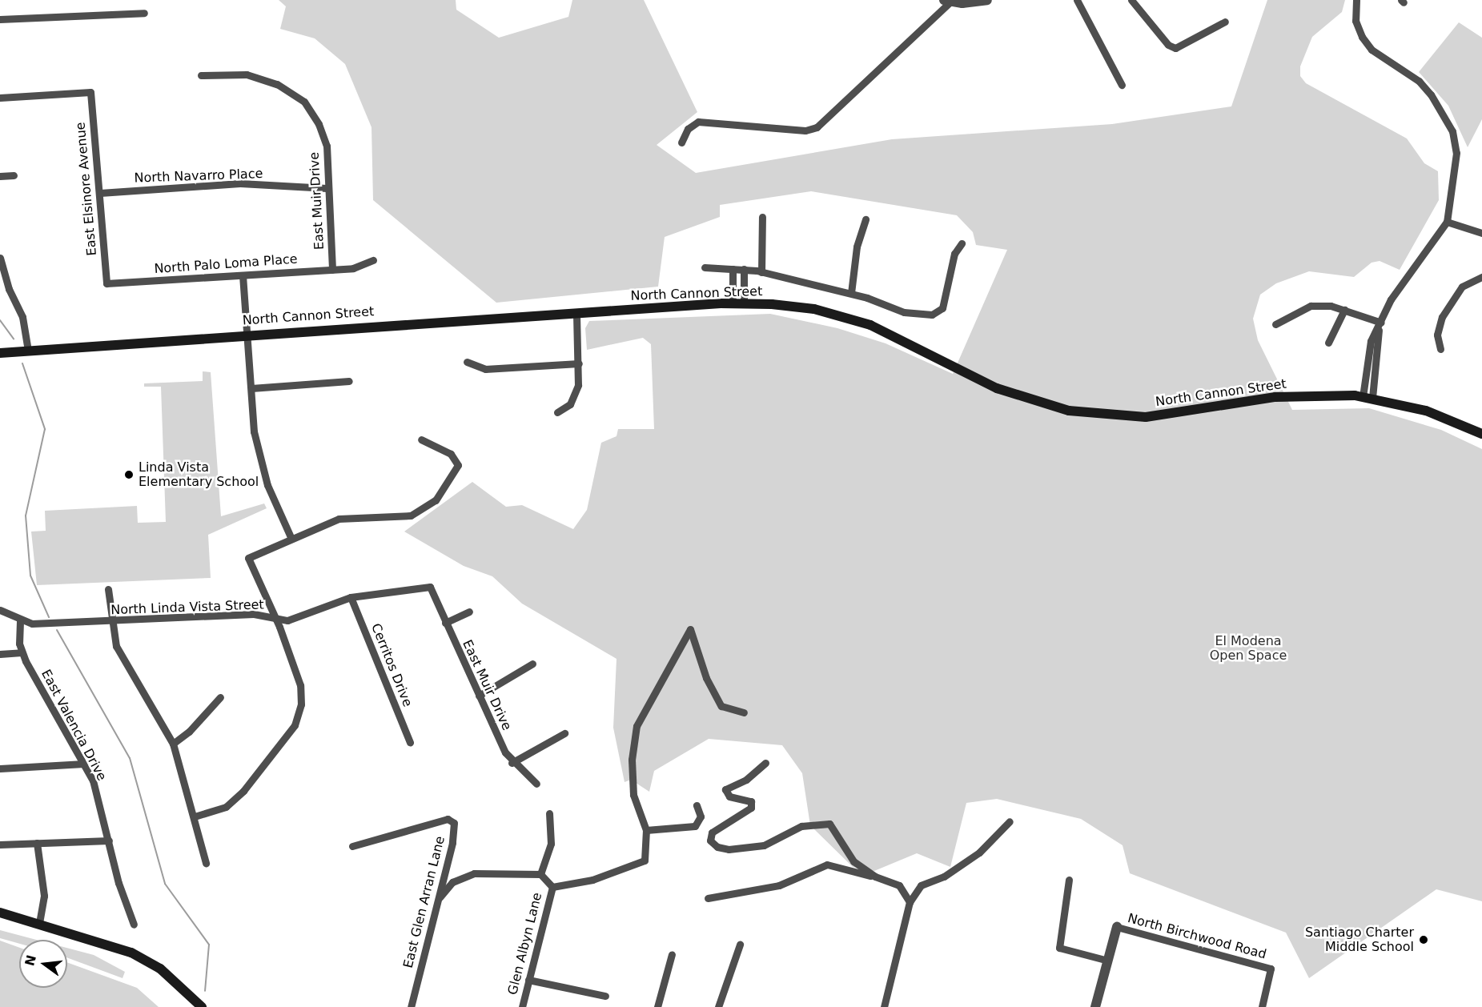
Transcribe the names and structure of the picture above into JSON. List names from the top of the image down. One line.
{"streets":{"main road":["North Cannon Street"],"street":["North Navarro Place","East Elsinore Avenue","East Muir Drive","North Palo Loma Place","North Linda Vista Street","Cerritos Drive","East Valencia Drive","East Glen Arran Lane","North Birchwood Road","Glen Albyn Lane"]},"crossings":[["North Navarro Place","East Elsinore Avenue"],["North Navarro Place","East Muir Drive"],["East Elsinore Avenue","North Palo Loma Place"],["East Muir Drive","North Palo Loma Place"],["East Muir Drive","North Linda Vista Street"],["North Linda Vista Street","Cerritos Drive"],["North Linda Vista Street","East Valencia Drive"]],"parks":["El Modena Open Space"],"places":["Linda Vista Elementary School","Santiago Charter Middle School"],"north":"left"}
